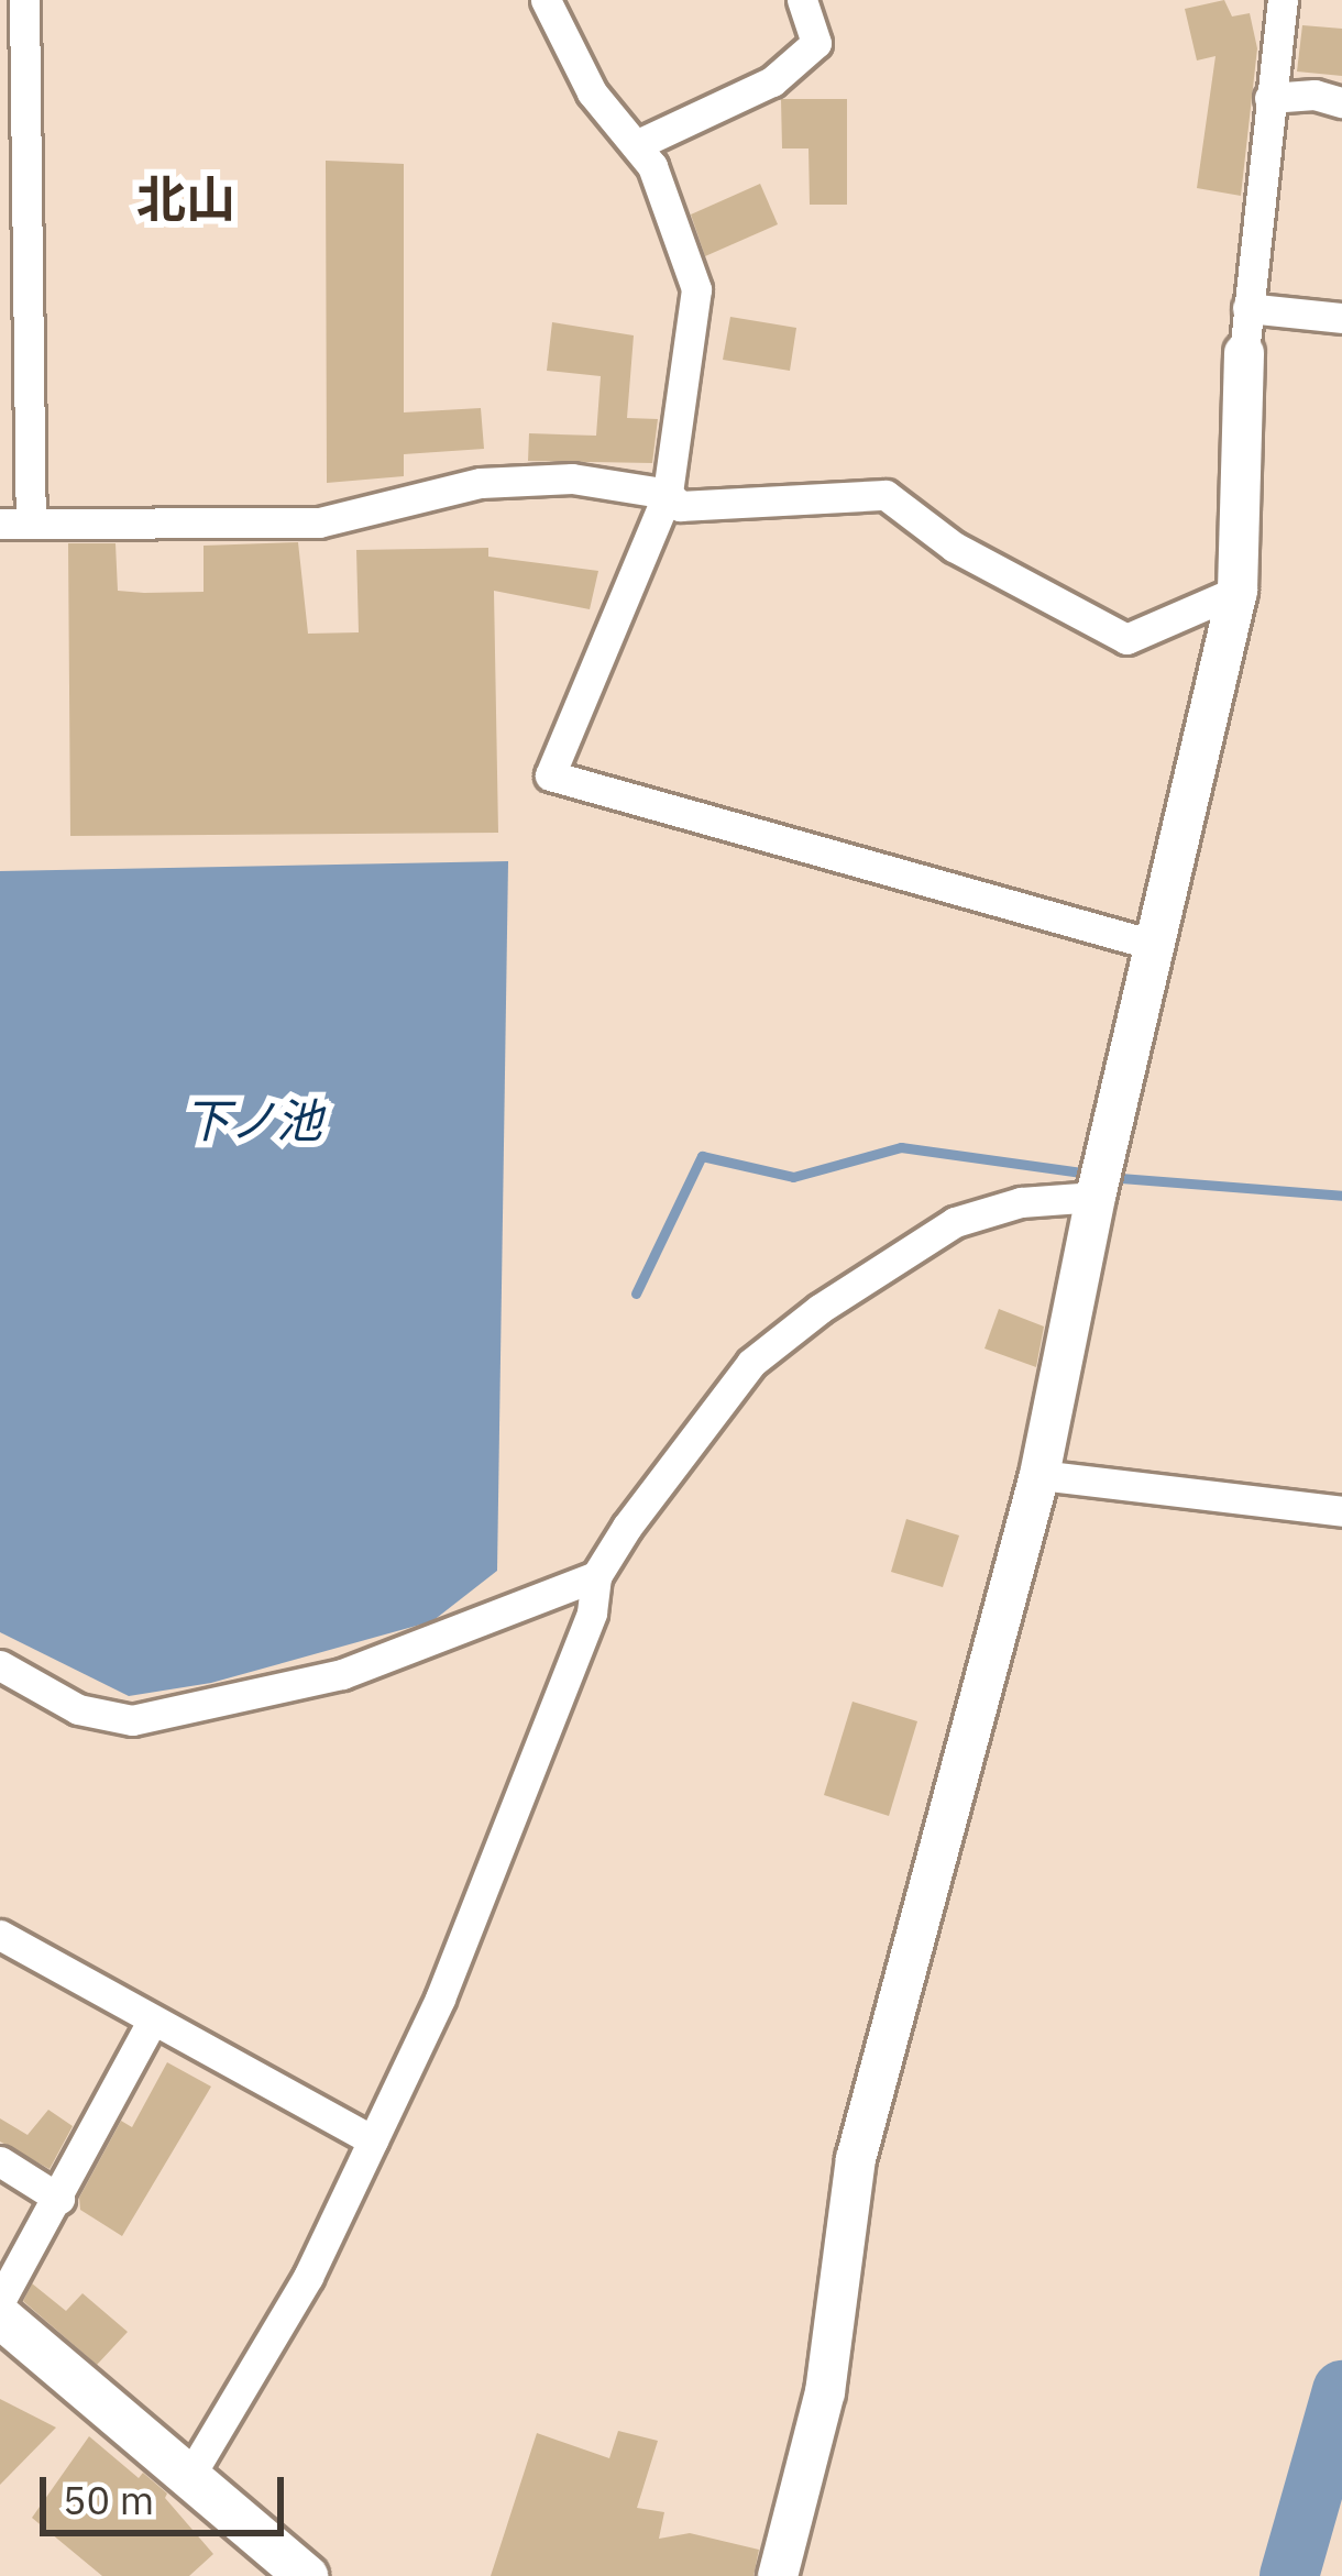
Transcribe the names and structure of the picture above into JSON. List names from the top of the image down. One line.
{"districts":["北山"],"water":["下ノ池"],"scale_bar":"50 m"}
